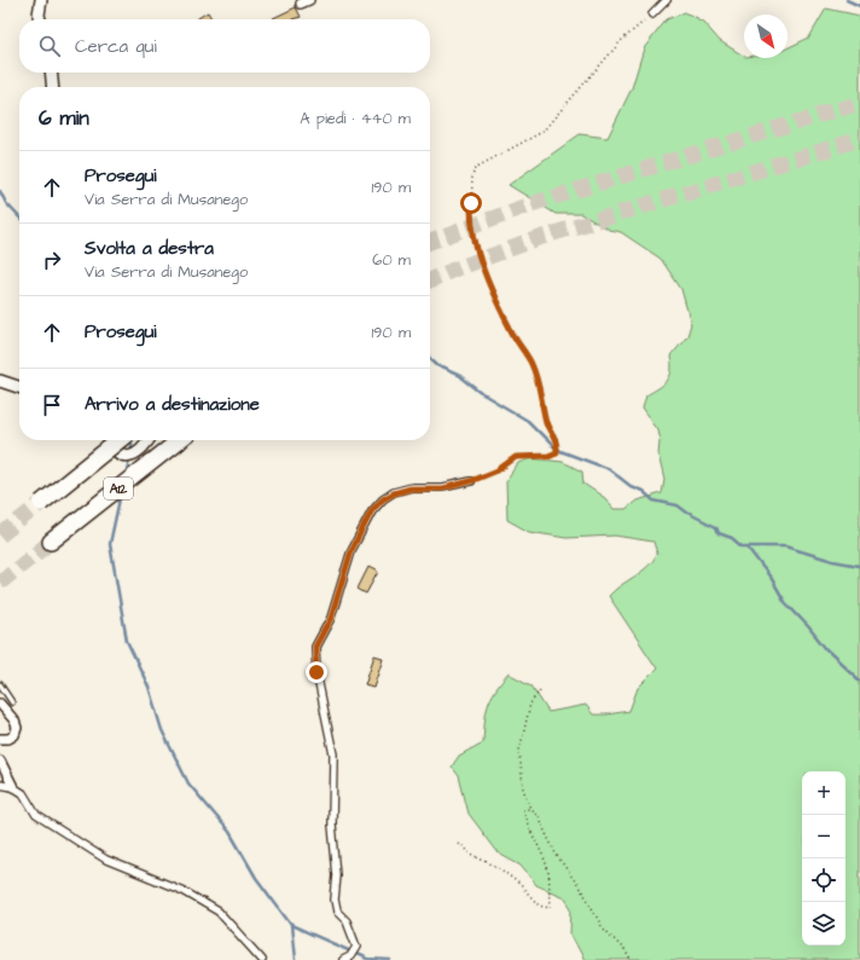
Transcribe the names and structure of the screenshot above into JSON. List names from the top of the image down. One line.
{"streets":{"highway":["A12"]},"north":"bottom right","page":{"search":"Cerca qui","heading":["6 min","A piedi · 440 m"],"list":[["Prosegui","Via Serra di Musanego","190 m"],["Svolta a destra","Via Serra di Musanego","60 m"],["Prosegui","190 m"],"Arrivo a destinazione"],"map_buttons":["+","−"]}}
